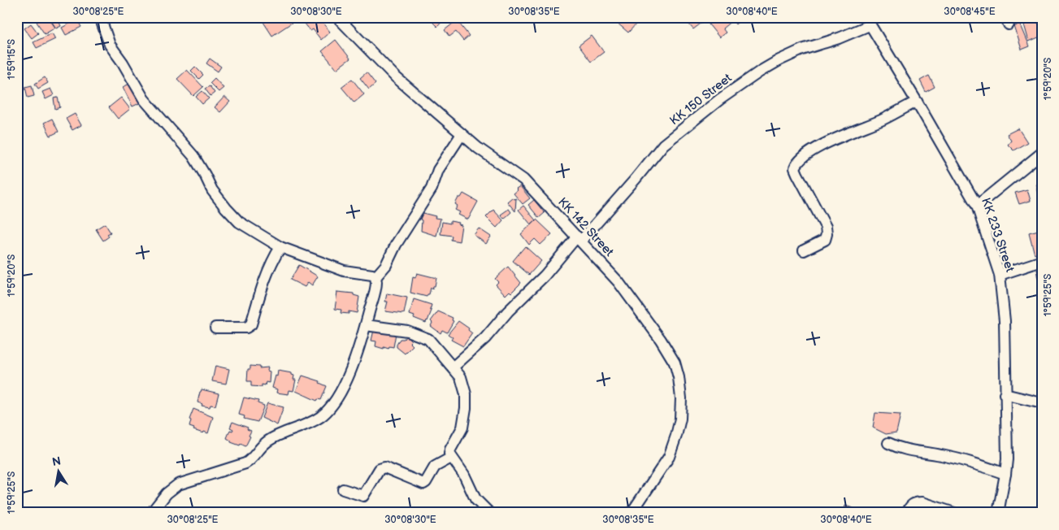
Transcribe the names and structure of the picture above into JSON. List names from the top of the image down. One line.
{"streets":{"street":["KK 150 Street","KK 142 Street","KK 233 Street"]},"crossings":[["KK 150 Street","KK 142 Street"],["KK 150 Street","KK 233 Street"]],"north":"top","coordinates":["30°08'25\"E","30°08'30\"E","30°08'35\"E","30°08'40\"E","30°08'45\"E","1°59'15\"S","1°59'20\"S","1°59'25\"S"]}
